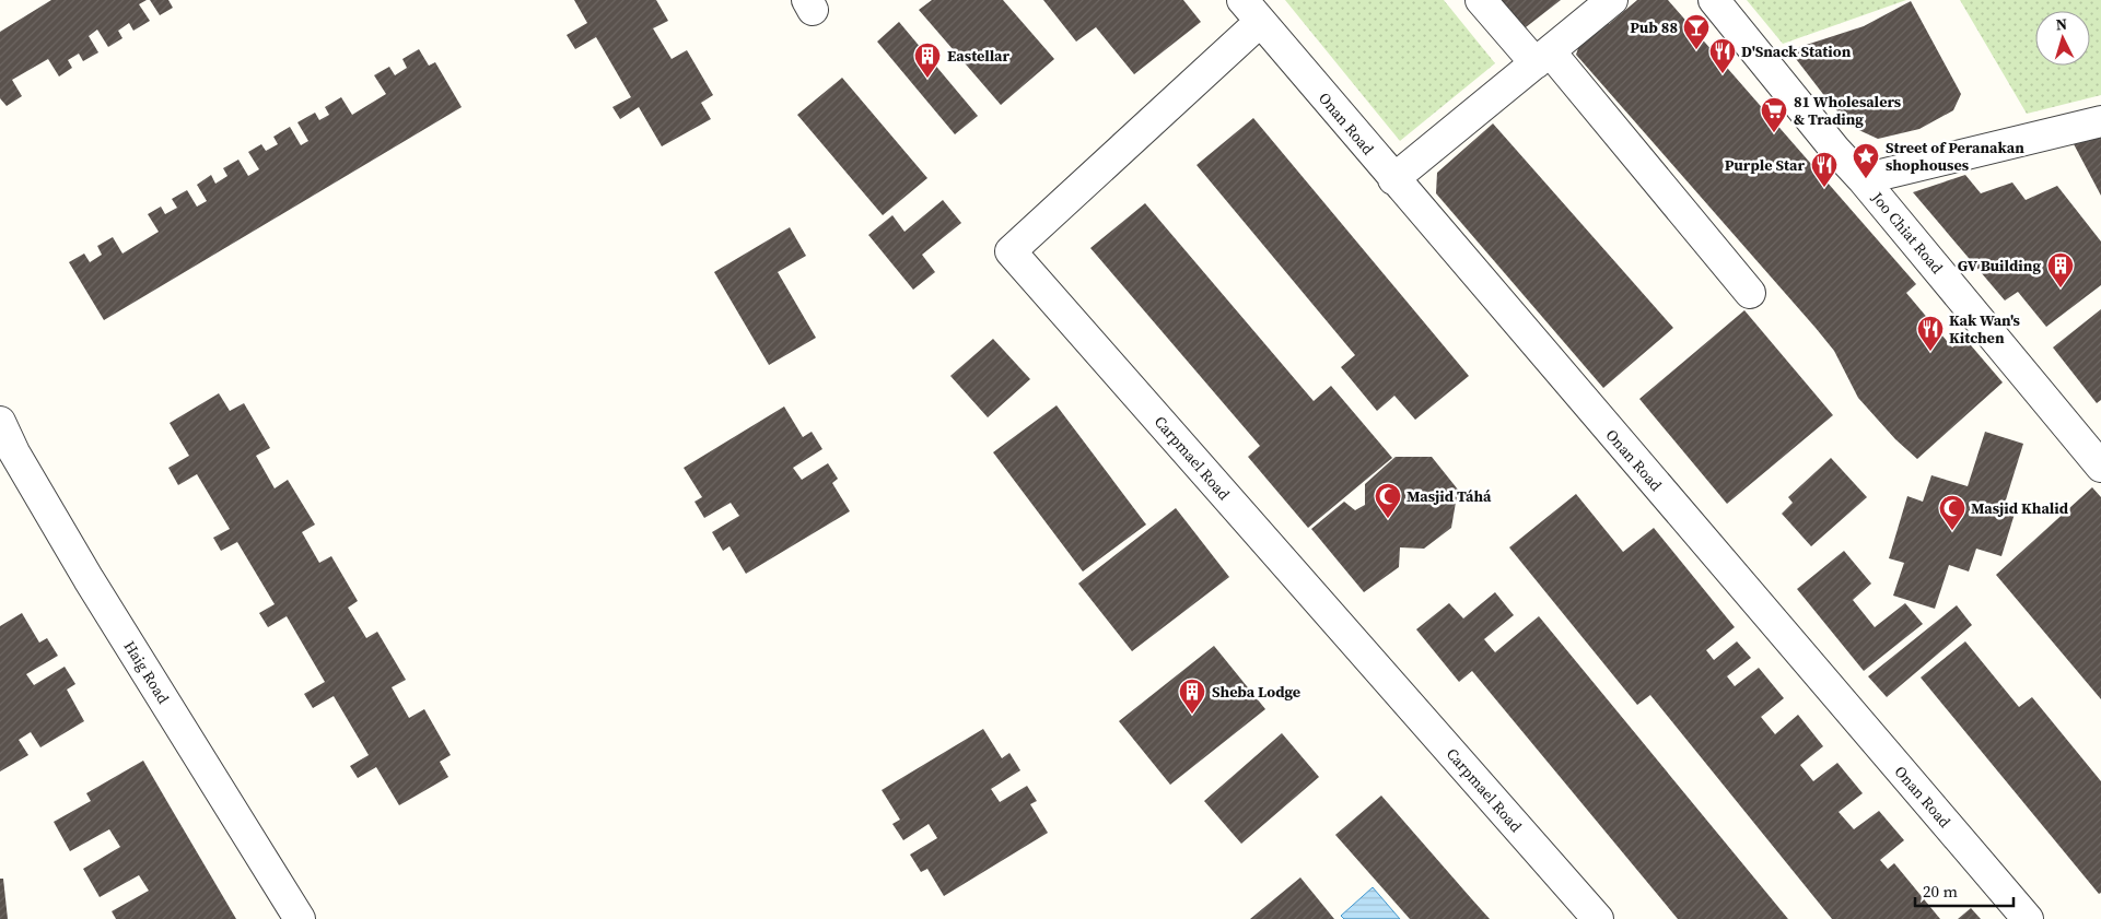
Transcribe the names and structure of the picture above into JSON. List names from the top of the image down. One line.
{"streets":{"street":["Onan Road","Joo Chiat Road","Carpmael Road","Haig Road"]},"crossings":[["Onan Road","Carpmael Road"]],"places":{"bar":["Pub 88"],"restaurant":["D'Snack Station","Purple Star","Kak Wan's Kitchen"],"building":["Eastellar","GV Building","Sheba Lodge"],"supermarket":["81 Wholesalers & Trading"],"place":["Street of Peranakan shophouses"],"mosque":["Masjid Táhá","Masjid Khalid"]},"scale_bar":"20 m","north":"top"}
